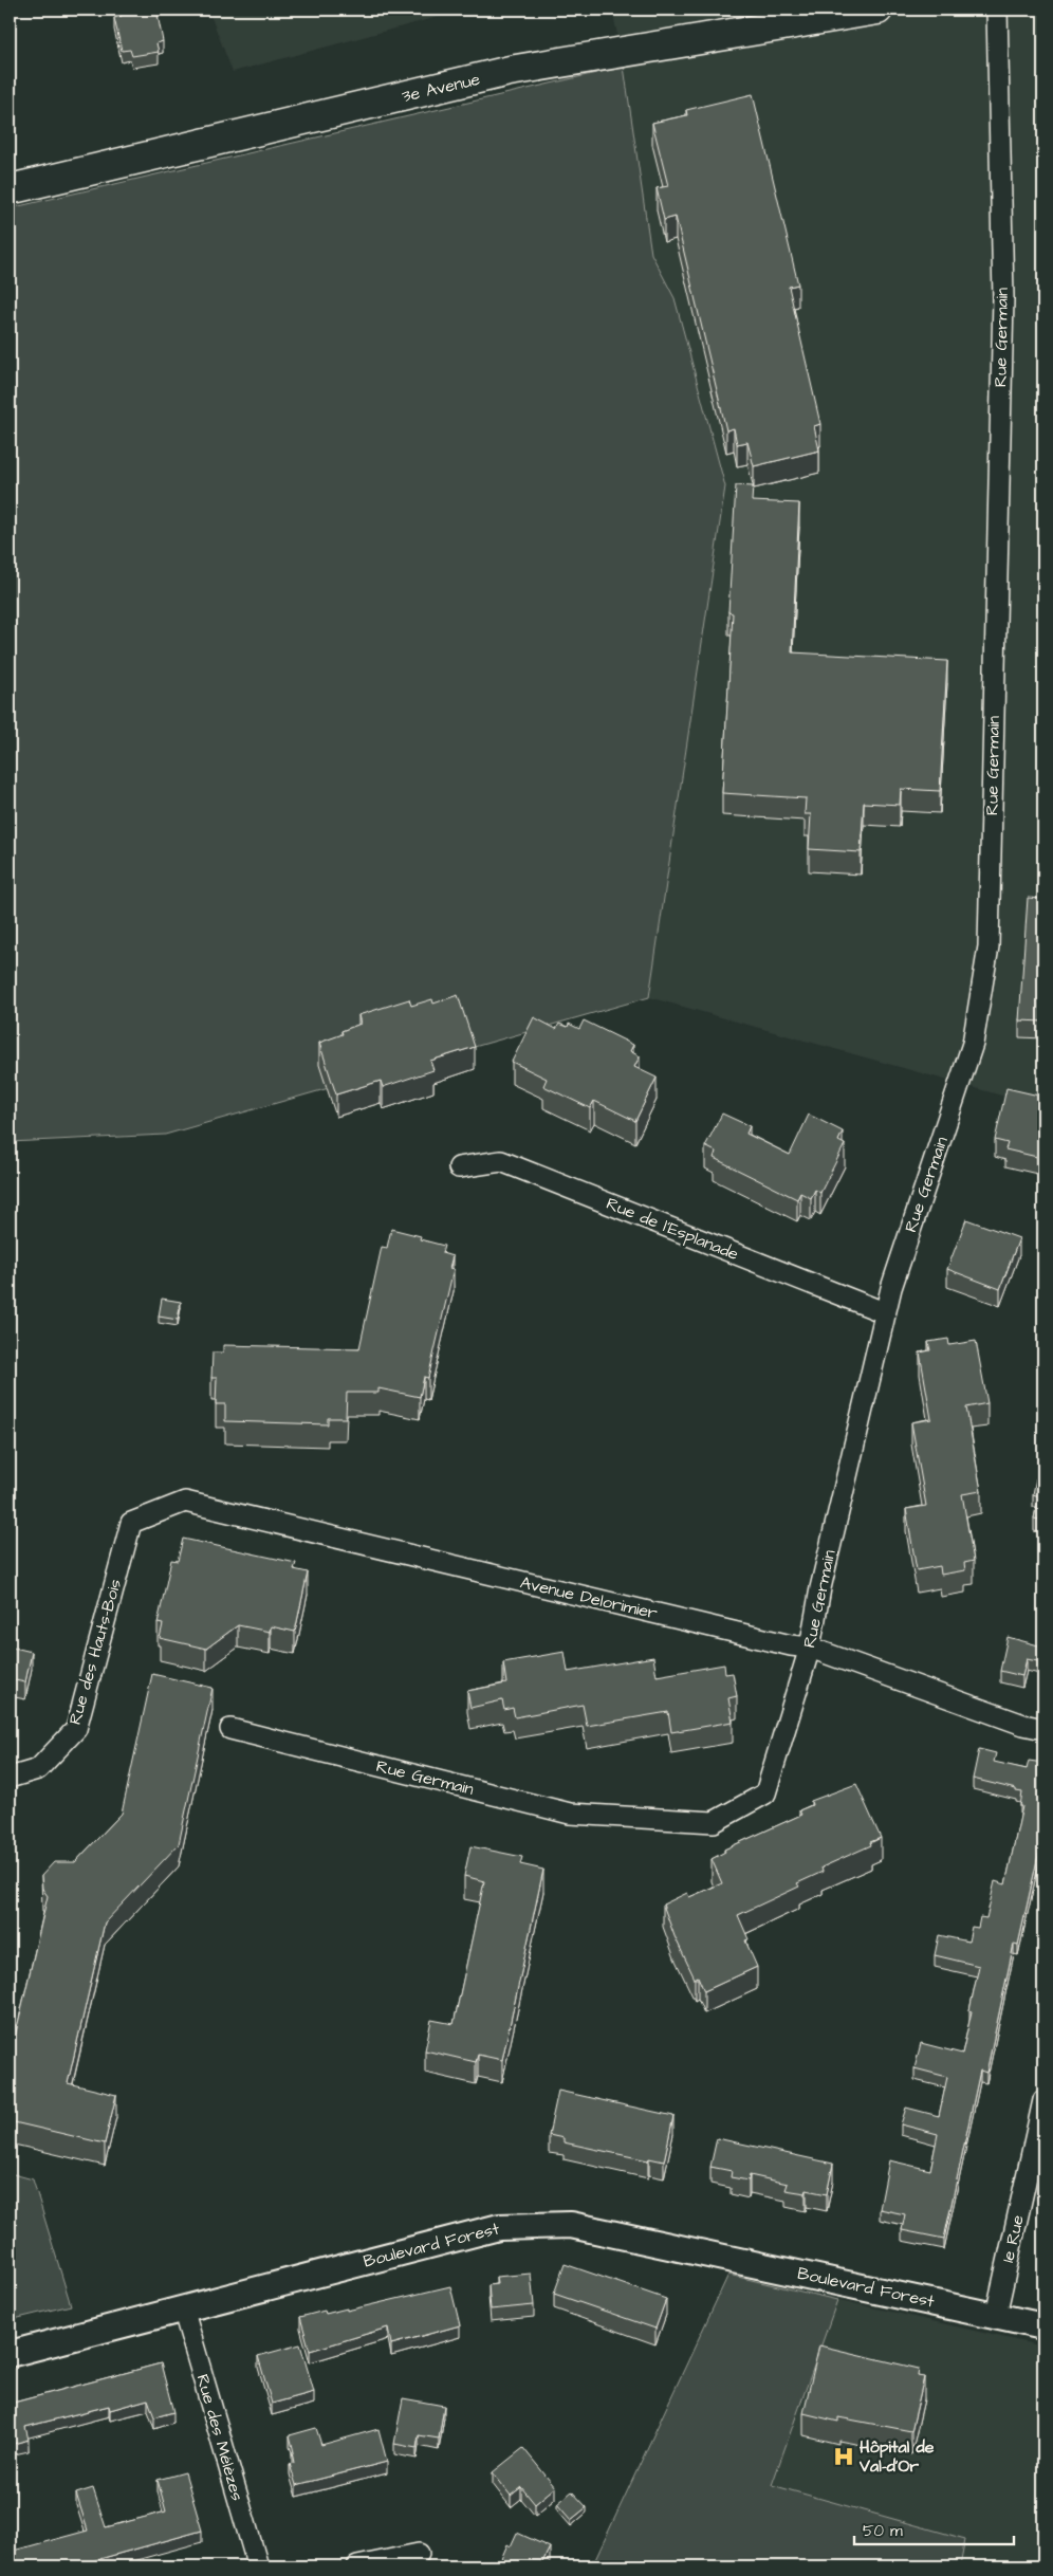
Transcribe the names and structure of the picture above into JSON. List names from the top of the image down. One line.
{"streets":{"main road":["3e Avenue"],"street":["Rue Germain","Rue de l'Esplanade","Avenue Delorimier","Rue des Hauts-Bois","1e Rue","Boulevard Forest","Rue des Mélèzes"]},"crossings":[["Rue Germain","Rue de l'Esplanade"],["Rue Germain","Avenue Delorimier"],["Avenue Delorimier","Rue des Hauts-Bois"],["1e Rue","Boulevard Forest"],["Boulevard Forest","Rue des Mélèzes"]],"places":{"hospital":["Hôpital de Val-d’Or"]},"scale_bar":"50 m"}
